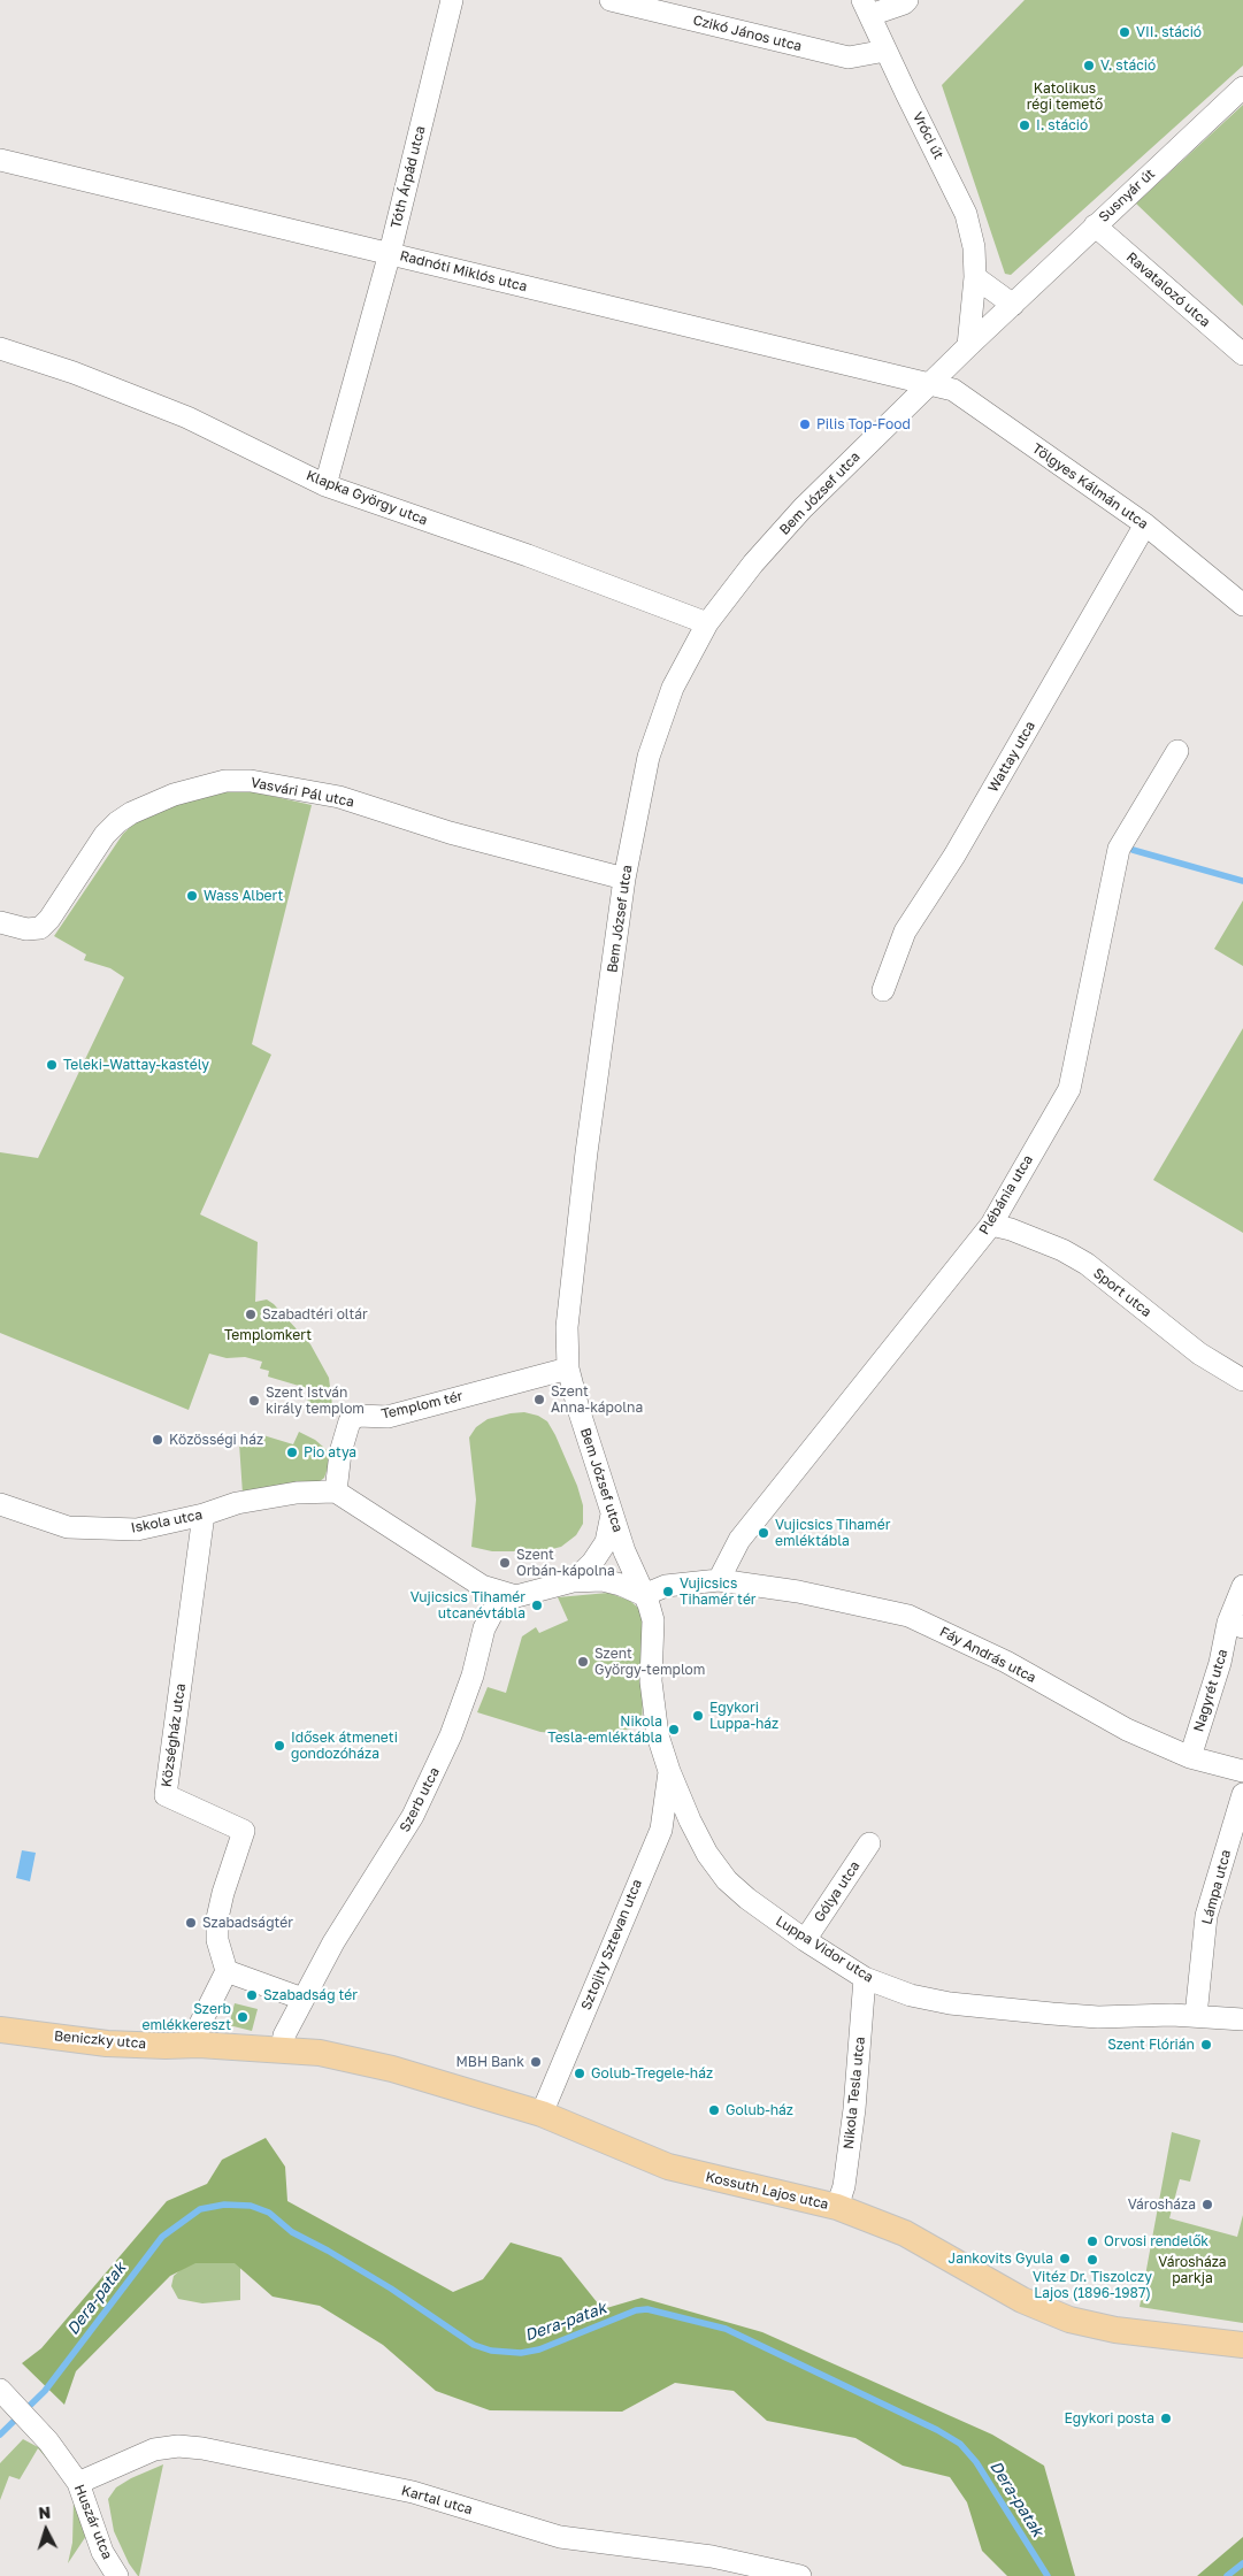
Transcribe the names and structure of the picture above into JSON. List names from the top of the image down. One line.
{"streets":{"main road":["Beniczky utca","Kossuth Lajos utca"],"street":["Czikó János utca","Vróci út","Tóth Árpád utca","Susnyár út","Radnóti Miklós utca","Ravatalozó utca","Tölgyes Kálmán utca","Bem József utca","Klapka György utca","Wattay utca","Vasvári Pál utca","Plébánia utca","Sport utca","Templom tér","Iskola utca","Fáy András utca","Nagyrét utca","Községház utca","Szerb utca","Lámpa utca","Gólya utca","Sztojity Sztevan utca","Luppa Vidor utca","Nikola Tesla utca","Kartal utca","Huszár utca"]},"crossings":[["Czikó János utca","Vróci út"],["Vróci út","Susnyár út"],["Vróci út","Bem József utca"],["Tóth Árpád utca","Radnóti Miklós utca"],["Tóth Árpád utca","Klapka György utca"],["Susnyár út","Ravatalozó utca"],["Susnyár út","Bem József utca"],["Radnóti Miklós utca","Tölgyes Kálmán utca"],["Radnóti Miklós utca","Bem József utca"],["Tölgyes Kálmán utca","Bem József utca"],["Tölgyes Kálmán utca","Wattay utca"],["Bem József utca","Klapka György utca"],["Bem József utca","Vasvári Pál utca"],["Bem József utca","Templom tér"],["Bem József utca","Luppa Vidor utca"],["Plébánia utca","Sport utca"],["Plébánia utca","Fáy András utca"],["Templom tér","Iskola utca"],["Iskola utca","Községház utca"],["Fáy András utca","Nagyrét utca"],["Szerb utca","Kossuth Lajos utca"],["Lámpa utca","Luppa Vidor utca"],["Gólya utca","Luppa Vidor utca"],["Sztojity Sztevan utca","Luppa Vidor utca"],["Sztojity Sztevan utca","Kossuth Lajos utca"],["Luppa Vidor utca","Nikola Tesla utca"],["Nikola Tesla utca","Kossuth Lajos utca"],["Kartal utca","Huszár utca"]],"water":["Dera-patak"],"parks":["Katolikus régi temető","Templomkert","Városháza parkja"],"places":["VII. stáció","V. stáció","I. stáció","Pilis Top-Food","Wass Albert","Teleki–Wattay-kastély","Szabadtéri oltár","Szent Anna-kápolna","Szent István király templom","Közösségi ház","Pio atya","Vujicsics Tihamér emléktábla","Szent Orbán-kápolna","Vujicsics Tihamér tér","Vujicsics Tihamér utcanévtábla","Szent György-templom","Egykori Luppa-ház","Nikola Tesla-emléktábla","Idősek átmeneti gondozóháza","Szabadságtér","Szabadság tér","Szerb emlékkereszt","Szent Flórián","MBH Bank","Golub-Tregele-ház","Golub-ház","Városháza","Orvosi rendelők","Jankovits Gyula","Vitéz Dr. Tiszolczy Lajos (1896-1987)","Egykori posta"],"north":"top"}
